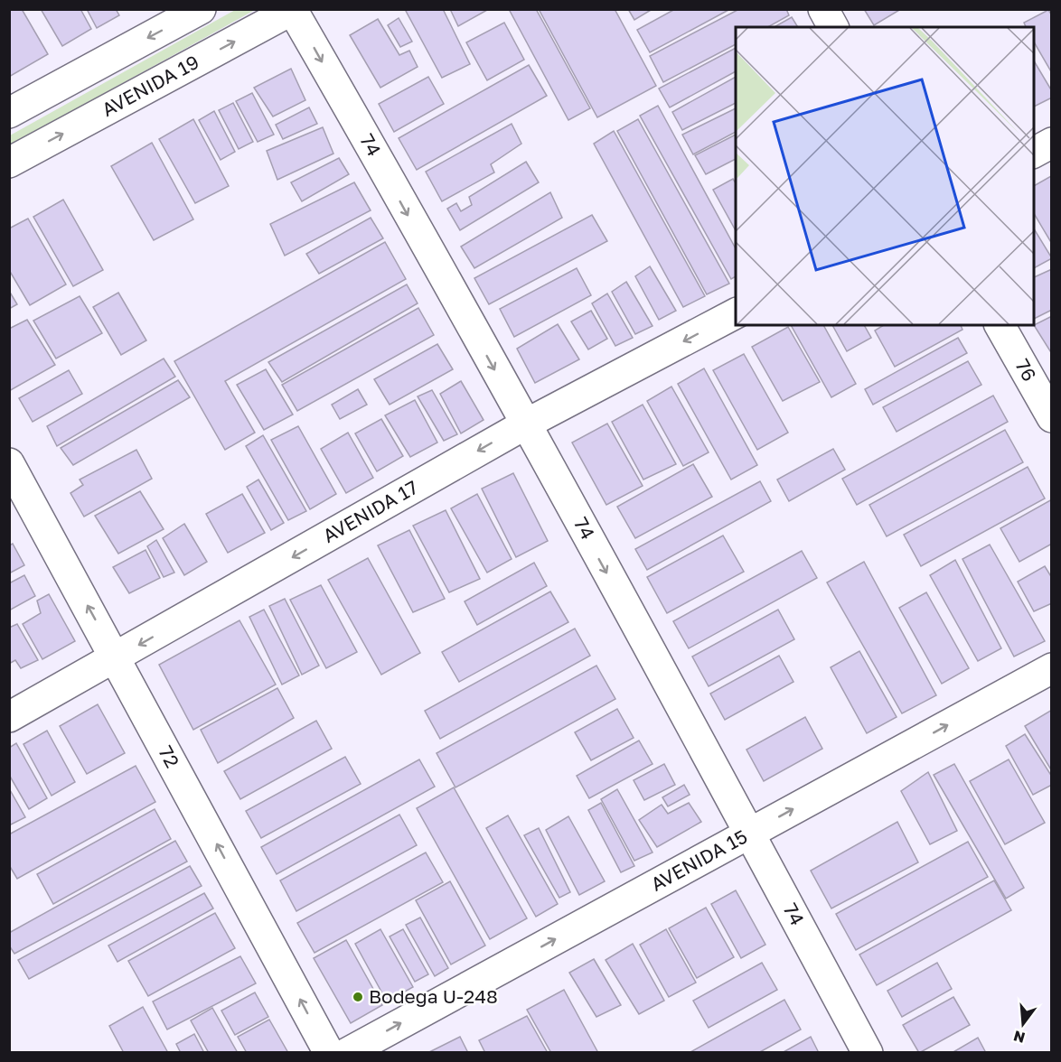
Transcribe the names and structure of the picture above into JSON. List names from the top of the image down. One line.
{"streets":{"street":["AVENIDA 19","74","76","AVENIDA 17","72","AVENIDA 15"]},"crossings":[["AVENIDA 19","74"],["74","AVENIDA 17"],["74","AVENIDA 15"],["AVENIDA 17","72"]],"one_way":["74","AVENIDA 17","72","AVENIDA 15"],"places":["Bodega U-248"],"north":"bottom"}
